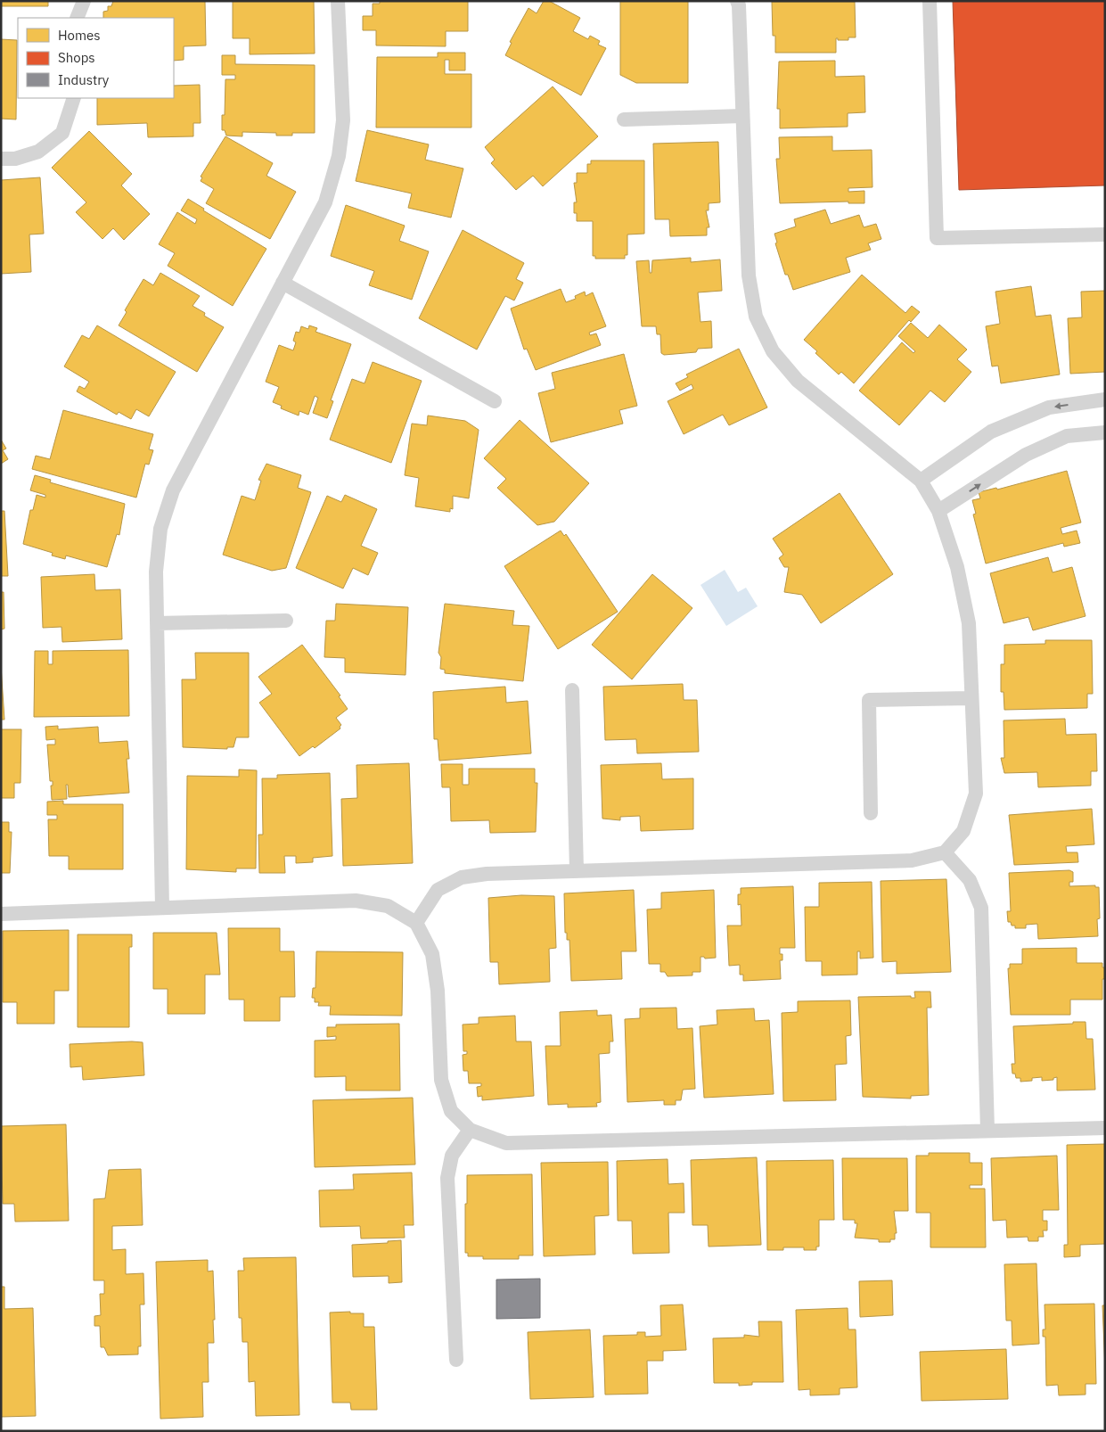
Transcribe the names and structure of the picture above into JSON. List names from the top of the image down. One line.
{"legend":["Homes","Shops","Industry"]}
